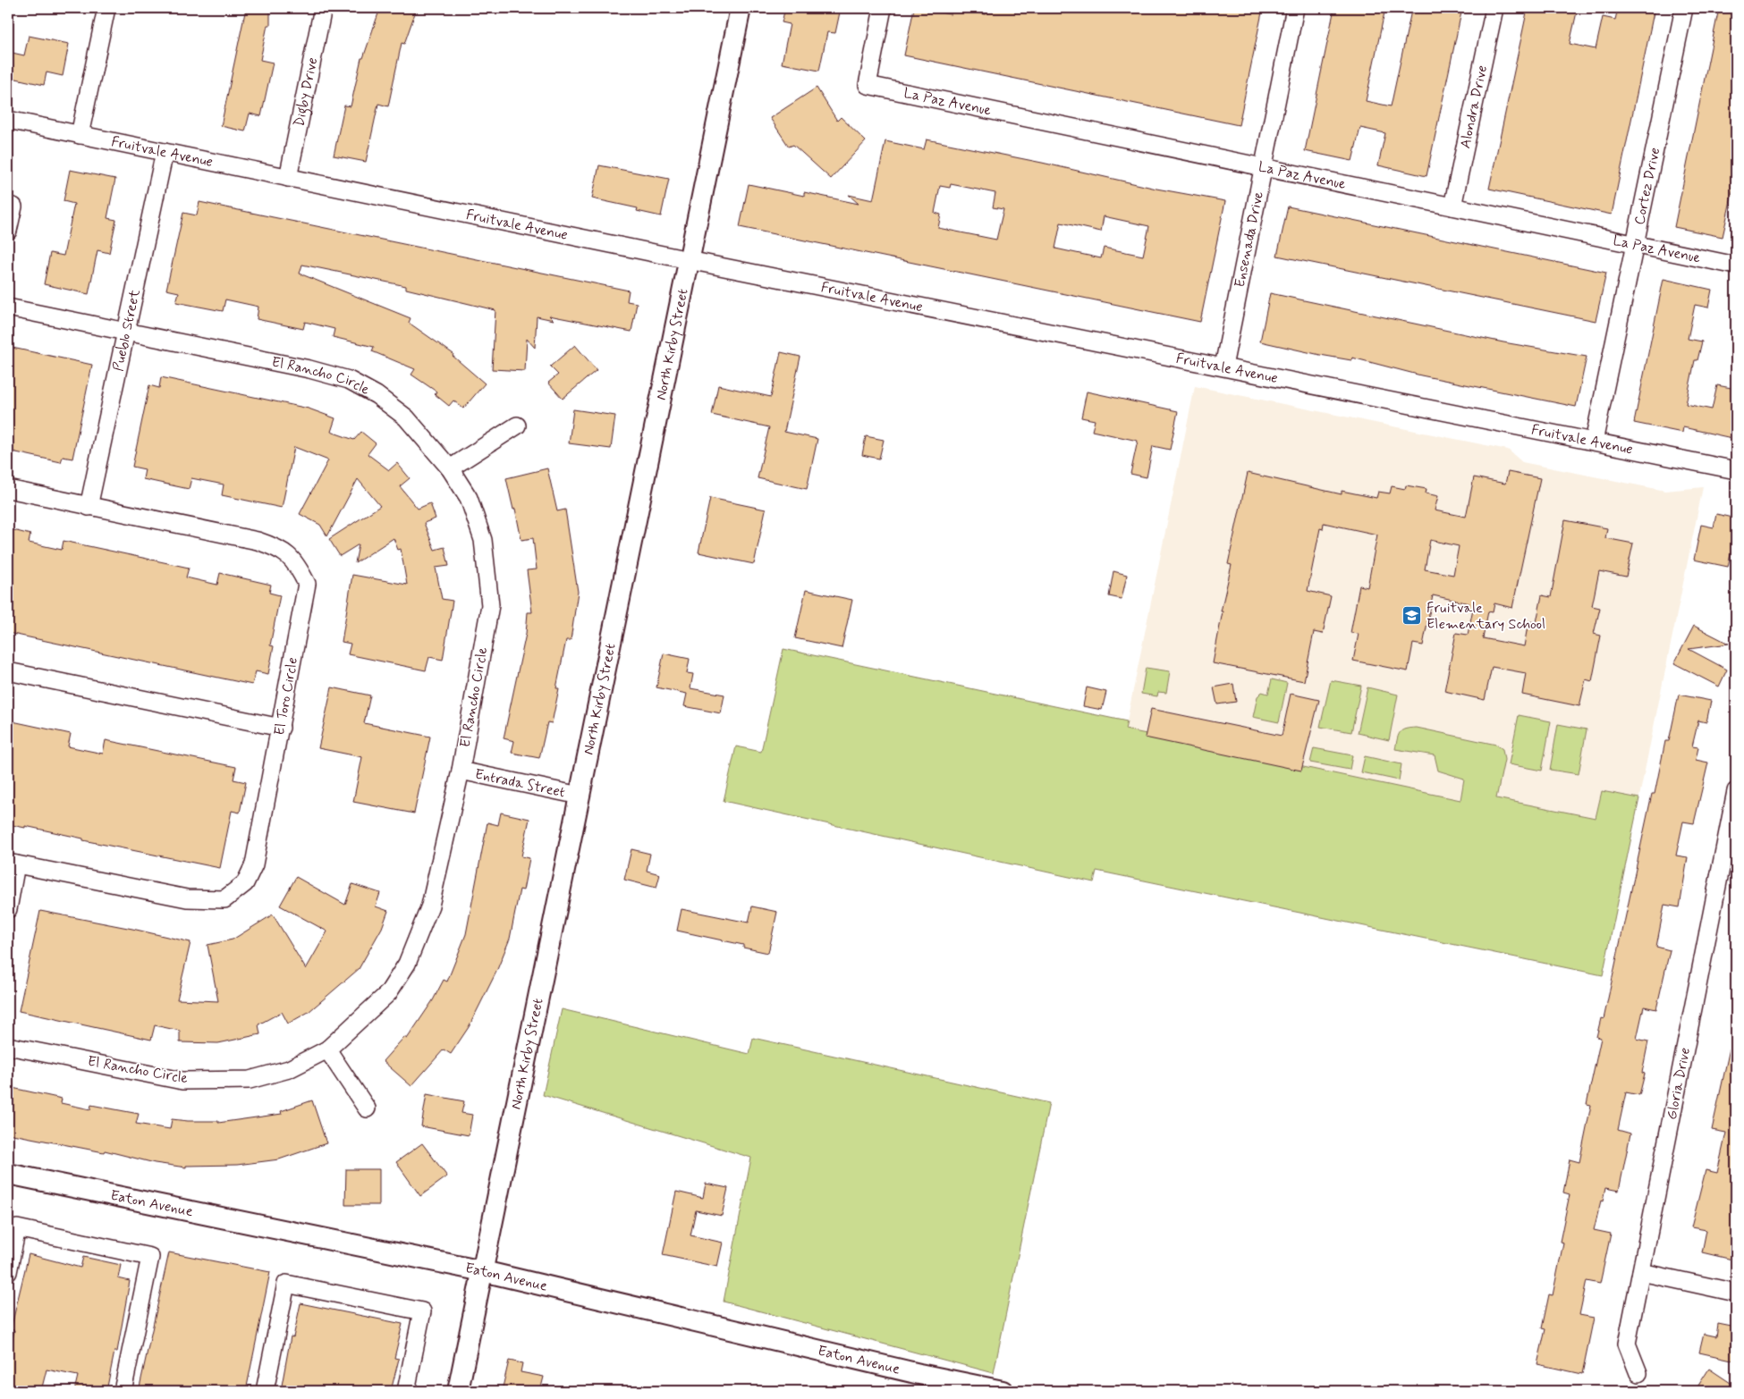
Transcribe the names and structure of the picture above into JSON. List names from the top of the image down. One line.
{"streets":{"street":["Digby Drive","La Paz Avenue","Alondra Drive","Fruitvale Avenue","Cortez Drive","Ensenada Drive","Pueblo Street","North Kirby Street","El Rancho Circle","El Toro Circle","Entrada Street","Gloria Drive","Eaton Avenue"]},"crossings":[["Digby Drive","Fruitvale Avenue"],["La Paz Avenue","Alondra Drive"],["La Paz Avenue","Cortez Drive"],["La Paz Avenue","Ensenada Drive"],["Fruitvale Avenue","Cortez Drive"],["Fruitvale Avenue","Ensenada Drive"],["Fruitvale Avenue","Pueblo Street"],["Fruitvale Avenue","North Kirby Street"],["Pueblo Street","El Rancho Circle"],["Pueblo Street","El Toro Circle"],["North Kirby Street","Entrada Street"],["North Kirby Street","Eaton Avenue"],["El Rancho Circle","Entrada Street"]],"places":{"school or university":["Fruitvale Elementary School"]}}
